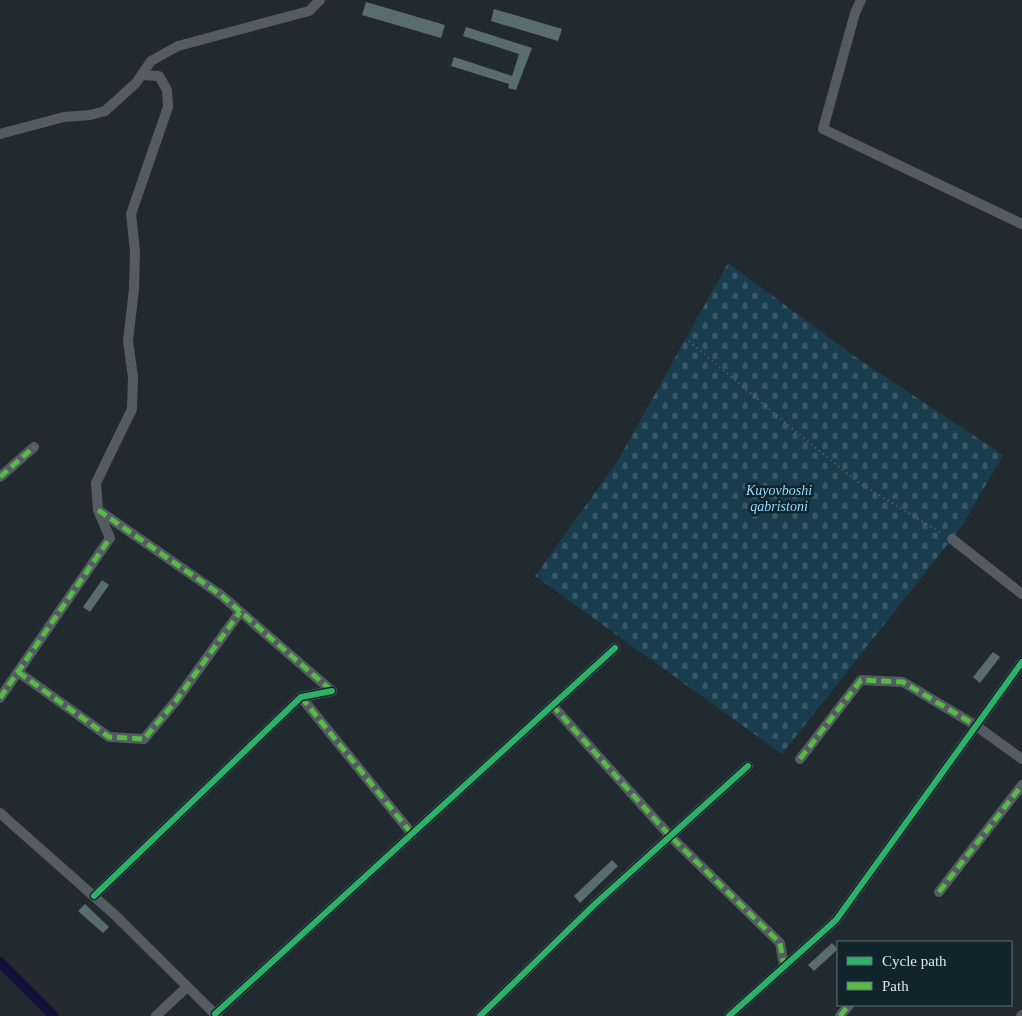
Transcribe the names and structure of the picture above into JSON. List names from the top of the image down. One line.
{"parks":["Kuyovboshi qabristoni"],"legend":["Cycle path","Path"]}
